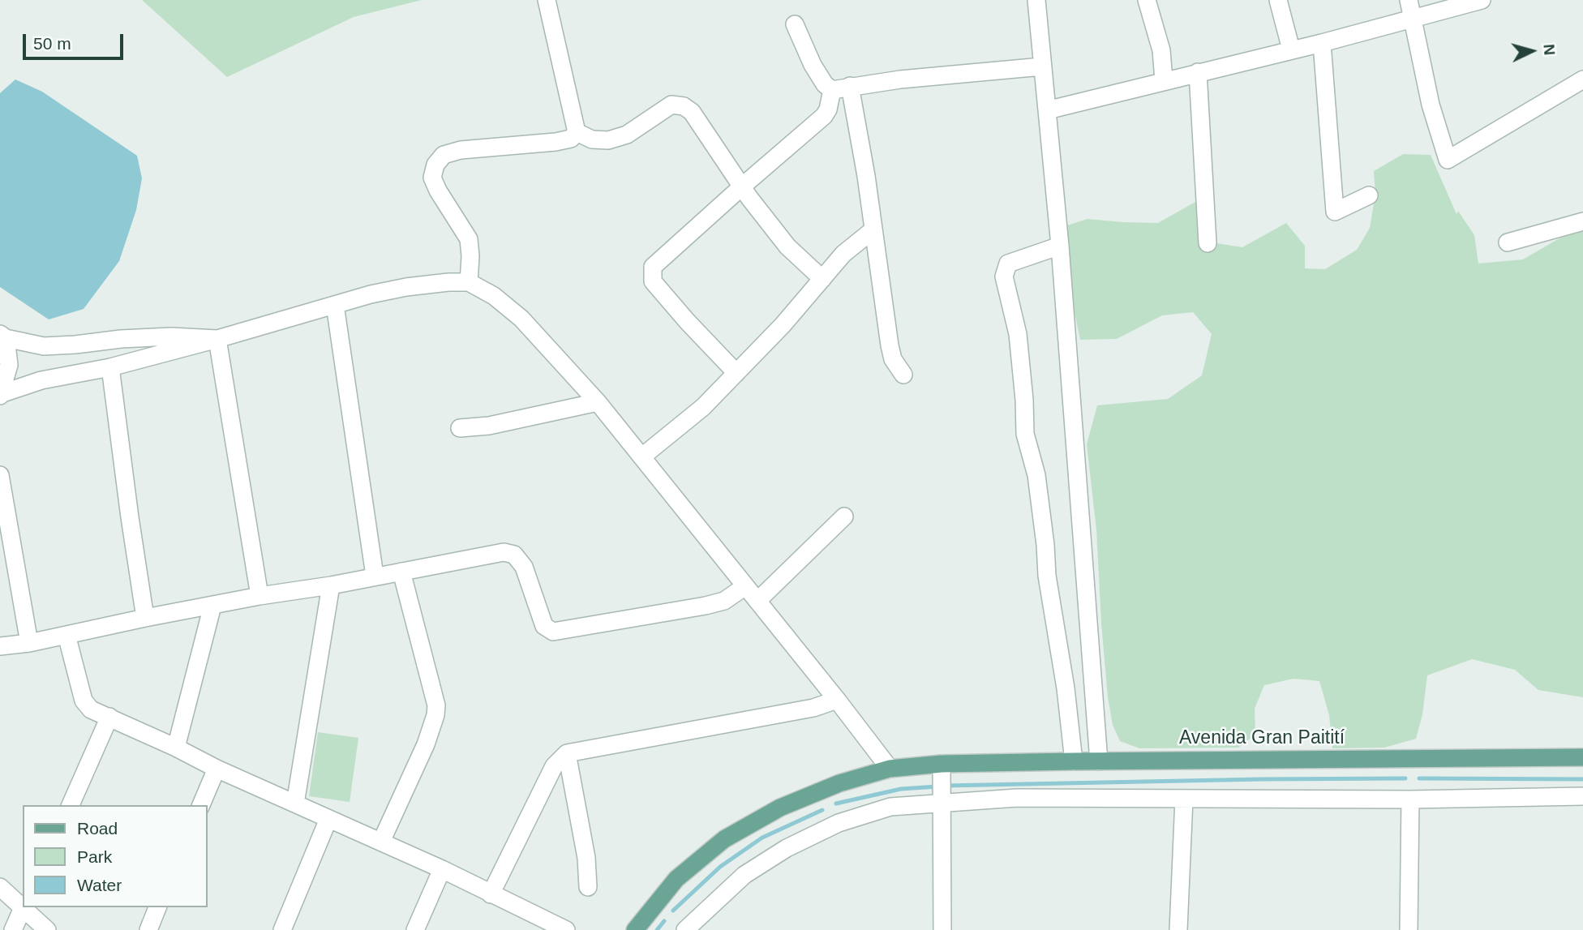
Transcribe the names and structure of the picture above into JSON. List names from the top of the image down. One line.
{"streets":{"main road":["Avenida Gran Paitití"]},"legend":["Road","Park","Water"],"scale_bar":"50 m","north":"right"}
